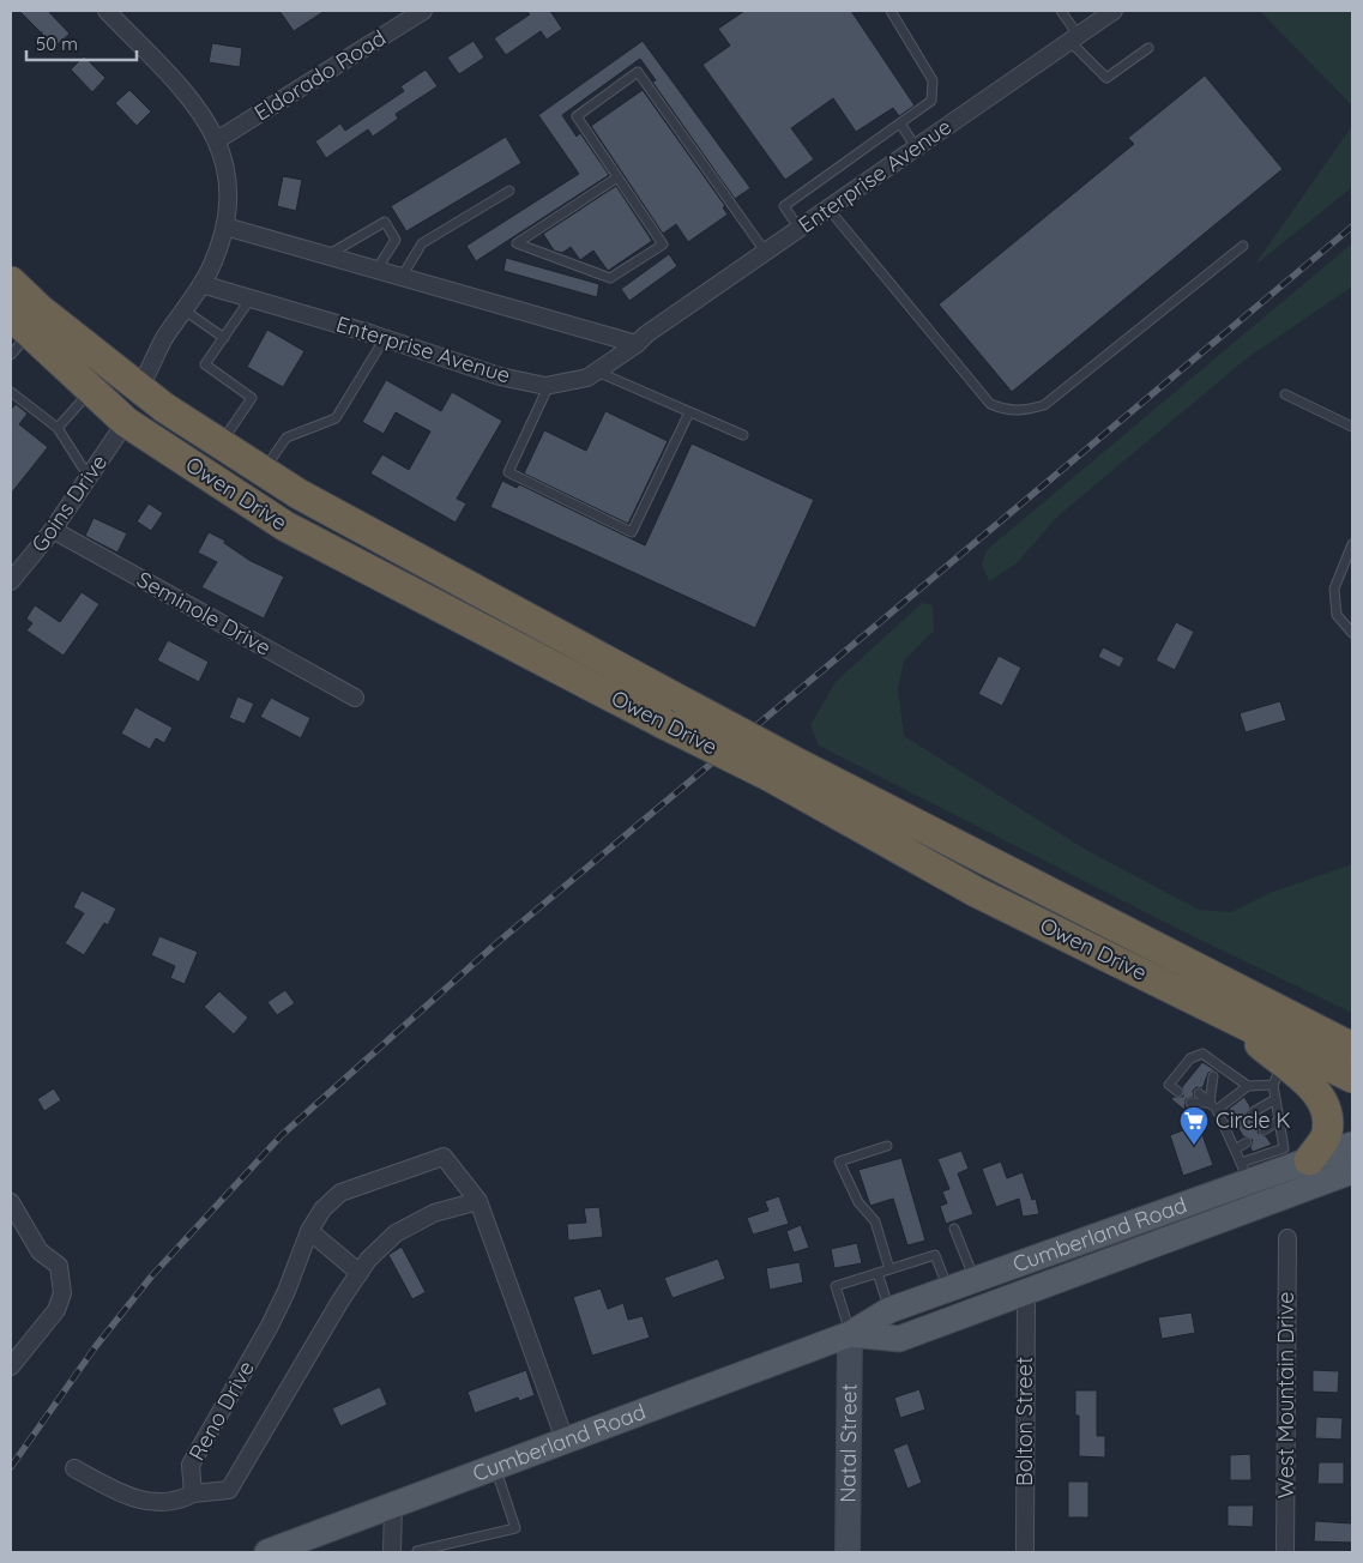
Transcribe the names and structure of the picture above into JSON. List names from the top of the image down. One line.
{"streets":{"highway":["Owen Drive"],"main road":["Cumberland Road","Natal Street"],"street":["Eldorado Road","Enterprise Avenue","Goins Drive","Seminole Drive","West Mountain Drive","Reno Drive","Bolton Street"]},"crossings":[["Owen Drive","Goins Drive"],["Goins Drive","Seminole Drive"],["Cumberland Road","Reno Drive"],["Cumberland Road","Bolton Street"],["Cumberland Road","Natal Street"]],"places":{"supermarket":["Circle K"]},"scale_bar":"50 m"}
